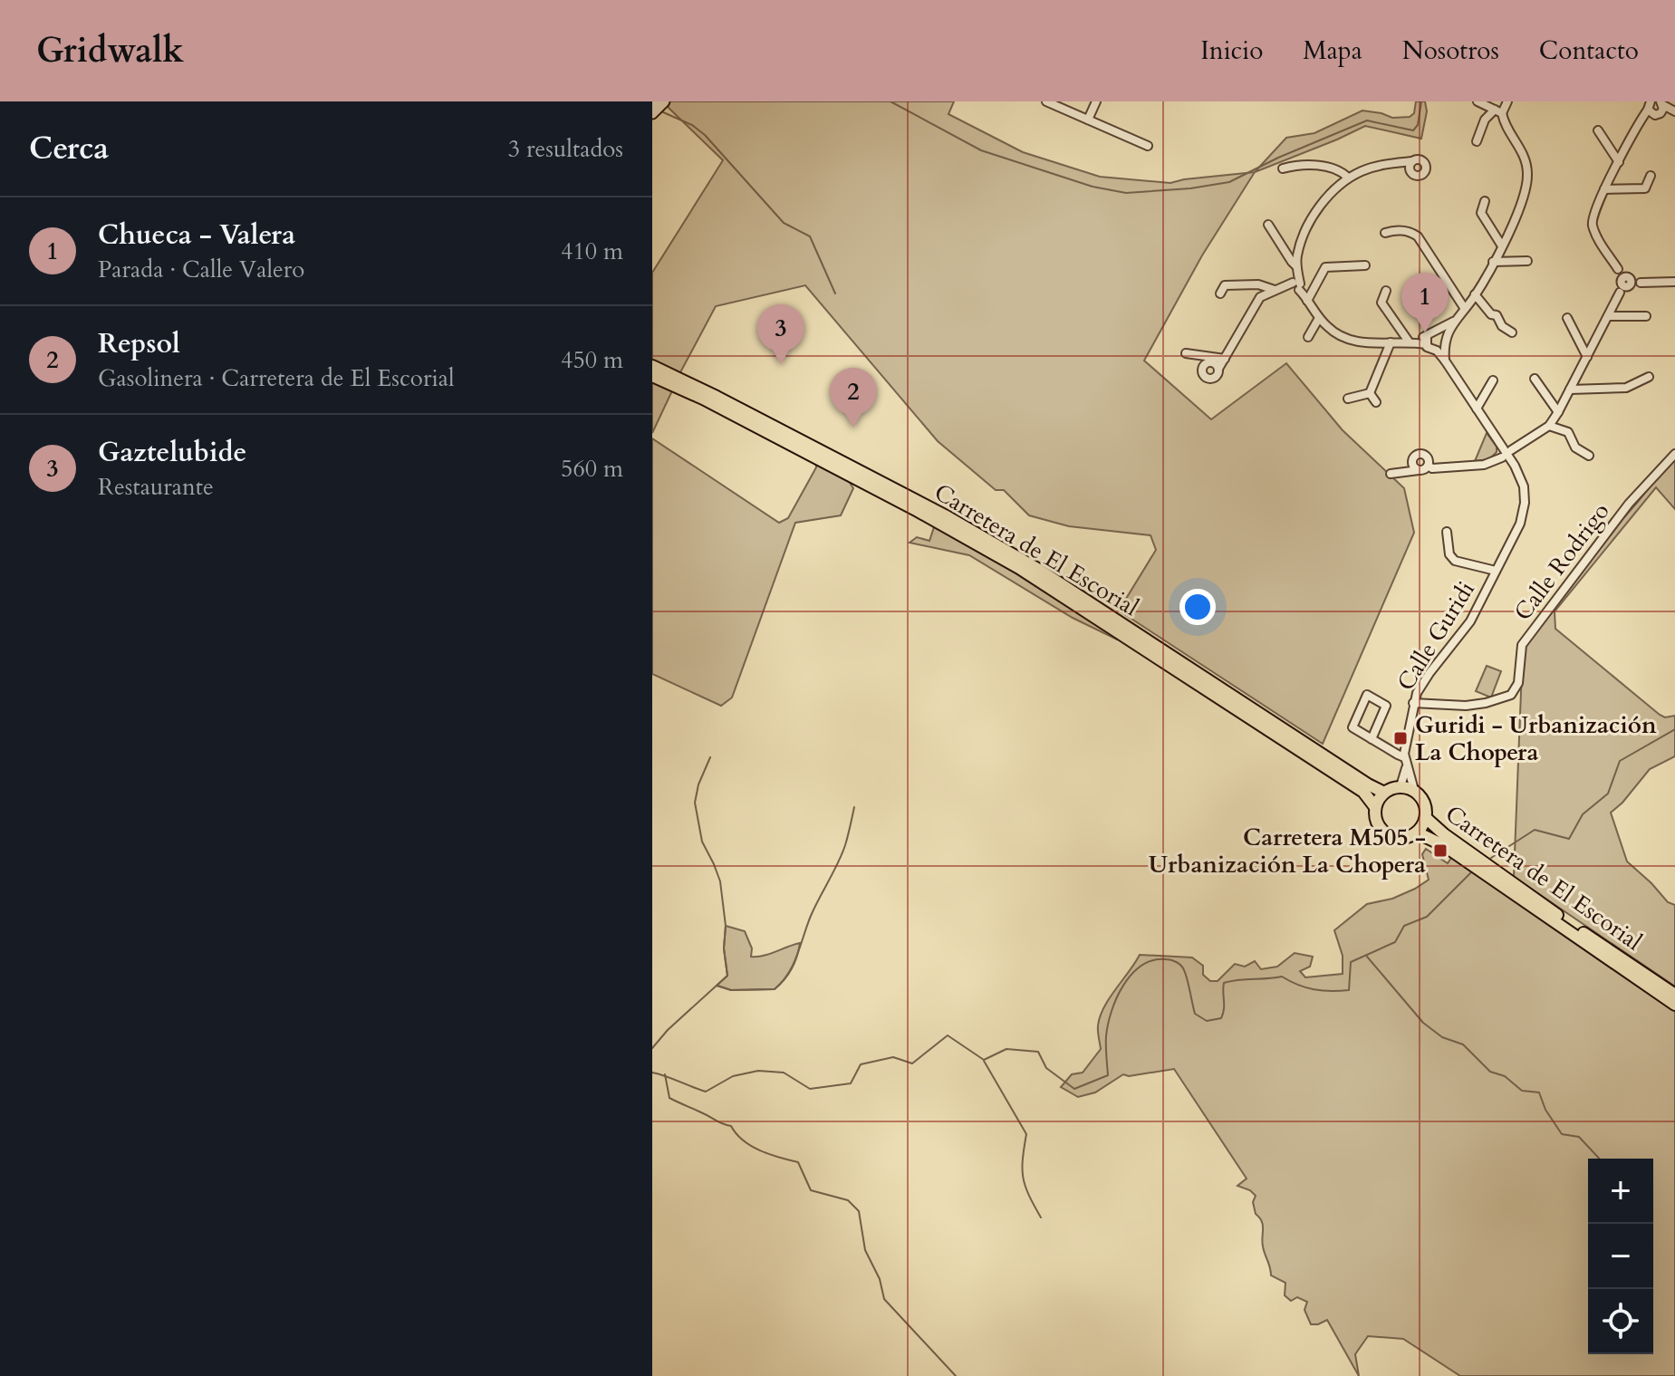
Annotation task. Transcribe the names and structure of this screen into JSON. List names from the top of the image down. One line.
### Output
{"streets":{"highway":["Carretera de El Escorial"],"street":["Calle Rodrigo","Calle Guridi"]},"crossings":[["Carretera de El Escorial","Calle Guridi"],["Calle Rodrigo","Calle Guridi"]],"places":{"transit":["Guridi - Urbanización La Chopera","Carretera M505 - Urbanización La Chopera"]},"page":{"header":"Gridwalk","nav":["Inicio","Mapa","Nosotros","Contacto"],"heading":["Cerca","3 resultados"],"list":[{"mark":"1","name":"Chueca - Valera","note":"Parada · Calle Valero","value":"410 m"},{"mark":"2","name":"Repsol","note":"Gasolinera · Carretera de El Escorial","value":"450 m"},{"mark":"3","name":"Gaztelubide","note":"Restaurante","value":"560 m"}],"pins":["1","3","2"],"map_buttons":["+","−"]}}
